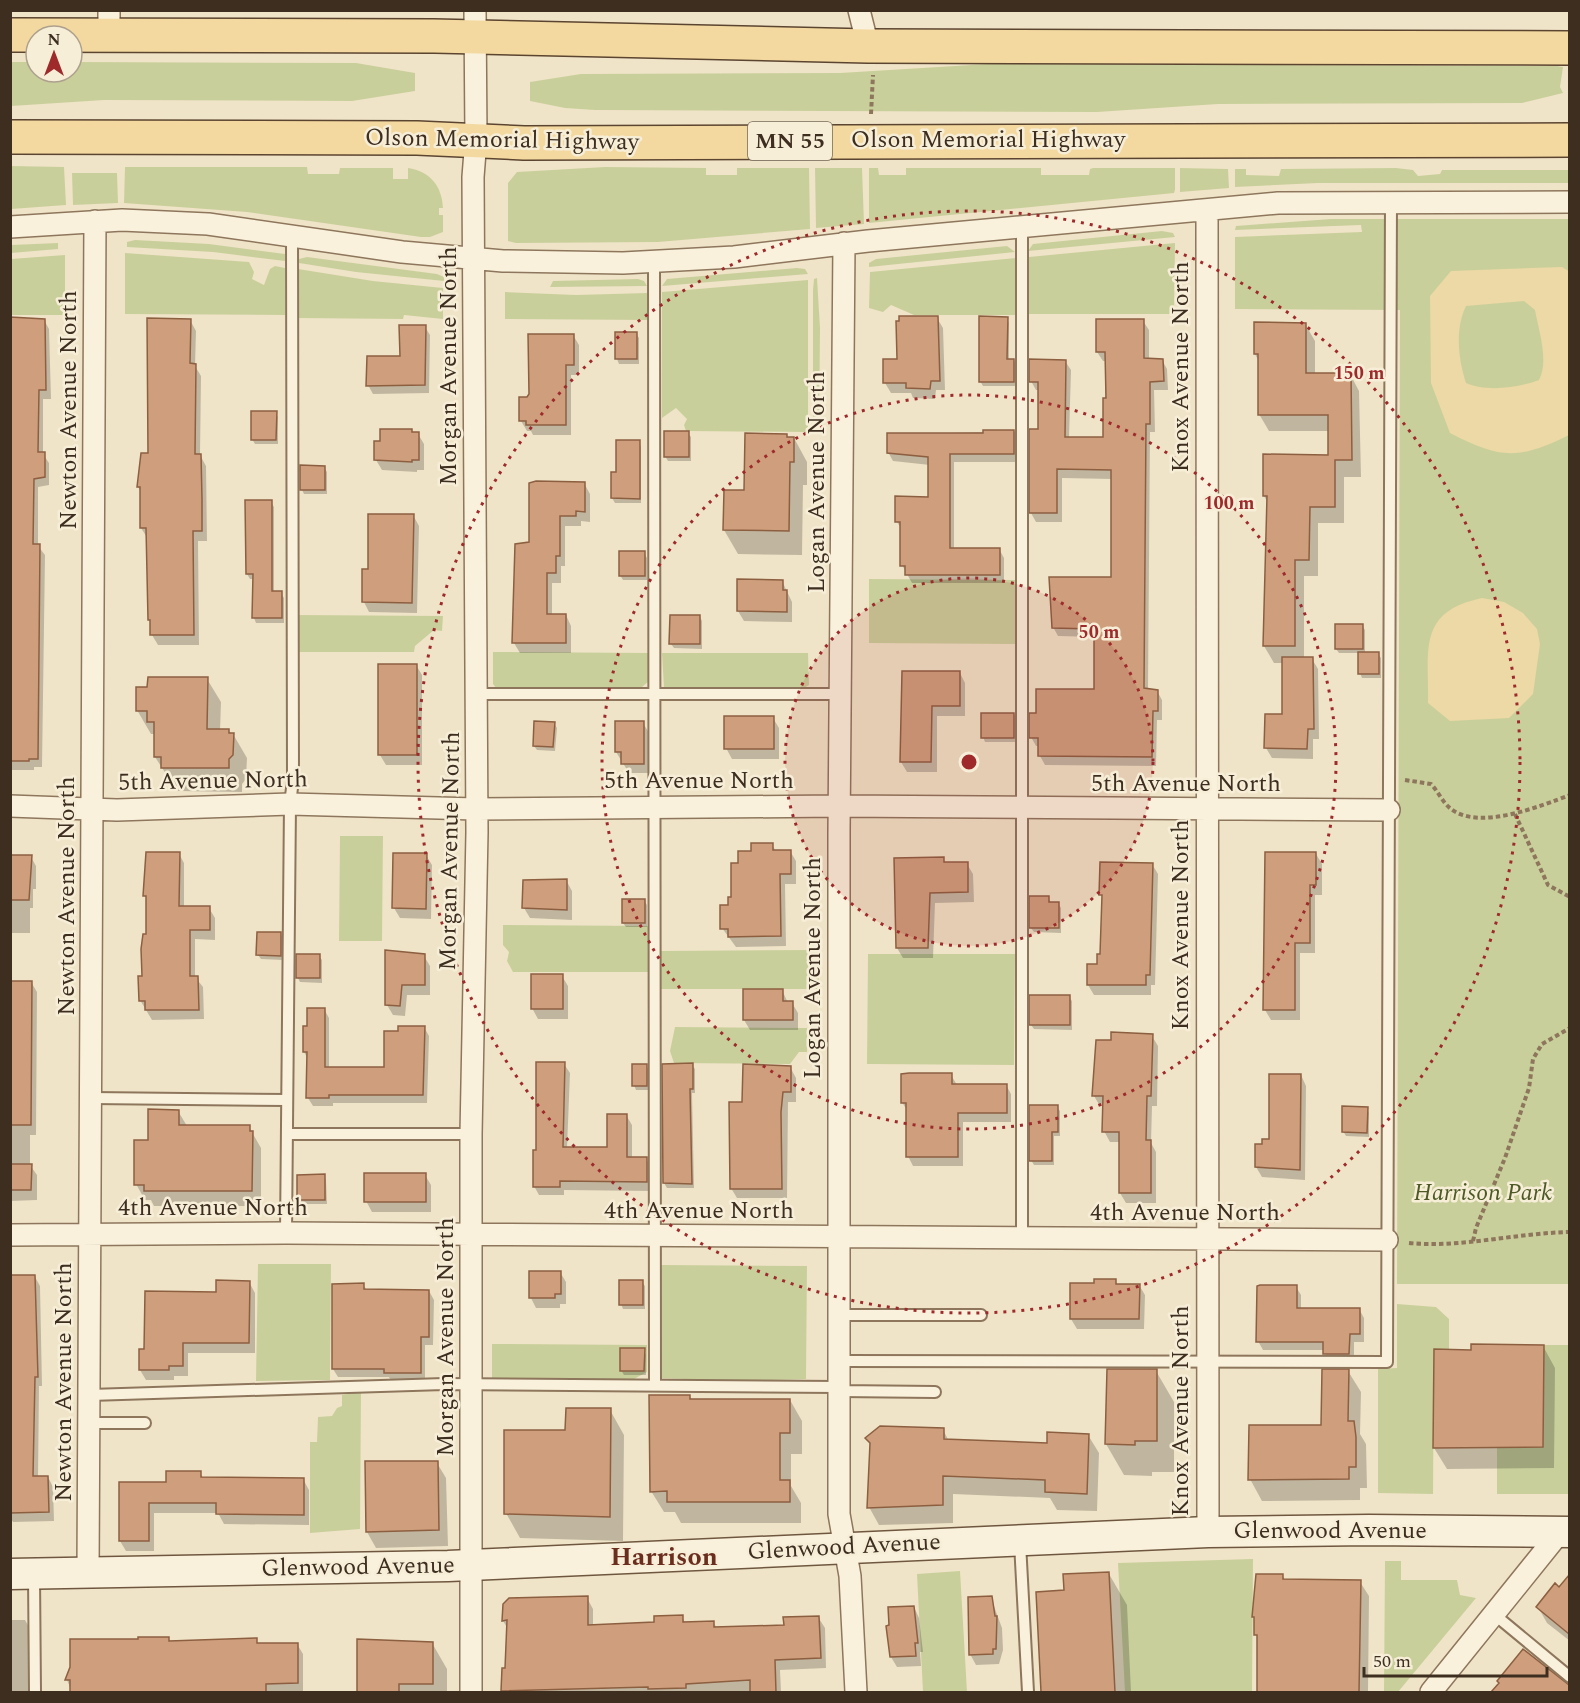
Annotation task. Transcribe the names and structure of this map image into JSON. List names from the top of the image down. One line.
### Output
{"streets":{"main road":["Olson Memorial Highway","MN 55"],"street":["Morgan Avenue North","Knox Avenue North","Newton Avenue North","Logan Avenue North","5th Avenue North","4th Avenue North","Glenwood Avenue"]},"crossings":[["Olson Memorial Highway","Morgan Avenue North"],["Morgan Avenue North","5th Avenue North"],["Morgan Avenue North","4th Avenue North"],["Morgan Avenue North","Glenwood Avenue"],["Knox Avenue North","5th Avenue North"],["Knox Avenue North","4th Avenue North"],["Knox Avenue North","Glenwood Avenue"],["Newton Avenue North","5th Avenue North"],["Newton Avenue North","4th Avenue North"],["Newton Avenue North","Glenwood Avenue"],["Logan Avenue North","5th Avenue North"],["Logan Avenue North","4th Avenue North"],["Logan Avenue North","Glenwood Avenue"]],"districts":["Harrison"],"parks":["Harrison Park"],"scale_bar":"50 m","north":"top","rings":["150 m","100 m","50 m"]}
